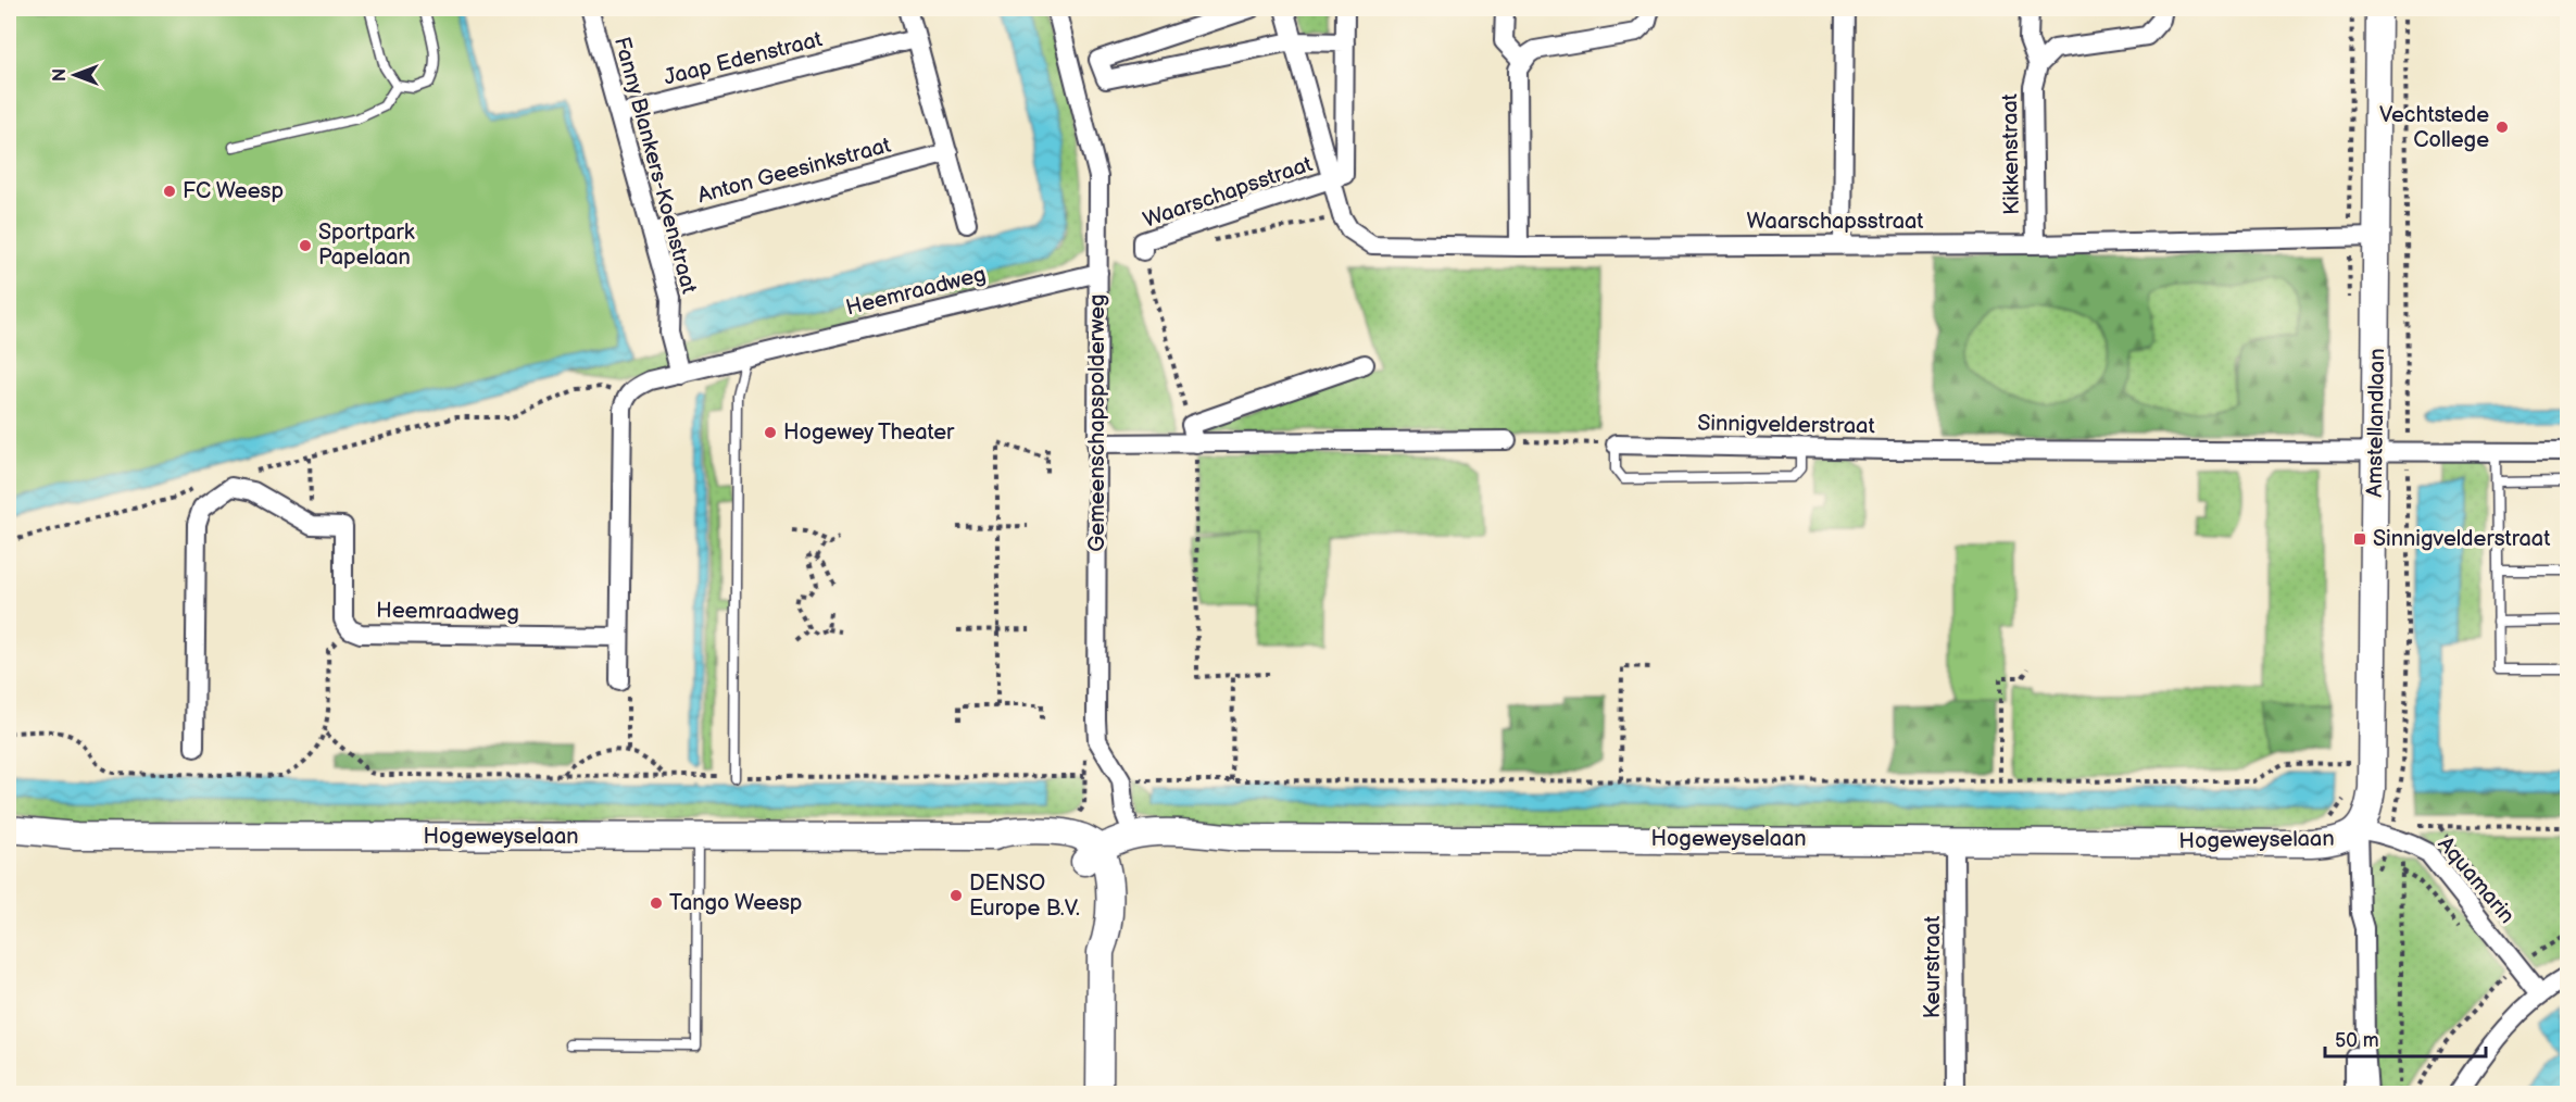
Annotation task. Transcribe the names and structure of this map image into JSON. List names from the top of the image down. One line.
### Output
{"streets":{"main road":["Amstellandlaan","Hogeweyselaan"],"street":["Jaap Edenstraat","Kikkenstraat","Fanny Blankers-Koenstraat","Anton Geesinkstraat","Waarschapsstraat","Heemraadweg","Gemeenschapspolderweg","Sinnigvelderstraat","Aquamarin","Keurstraat"]},"crossings":[["Jaap Edenstraat","Fanny Blankers-Koenstraat"],["Kikkenstraat","Waarschapsstraat"],["Fanny Blankers-Koenstraat","Anton Geesinkstraat"],["Fanny Blankers-Koenstraat","Heemraadweg"],["Waarschapsstraat","Amstellandlaan"],["Heemraadweg","Gemeenschapspolderweg"],["Gemeenschapspolderweg","Hogeweyselaan"],["Amstellandlaan","Sinnigvelderstraat"],["Amstellandlaan","Hogeweyselaan"],["Amstellandlaan","Aquamarin"],["Hogeweyselaan","Aquamarin"],["Hogeweyselaan","Keurstraat"]],"places":{"other":["Vechtstede College","FC Weesp","Sportpark Papelaan","Hogewey Theater","DENSO Europe B.V.","Tango Weesp"],"transit":["Sinnigvelderstraat"]},"scale_bar":"50 m","north":"left"}
